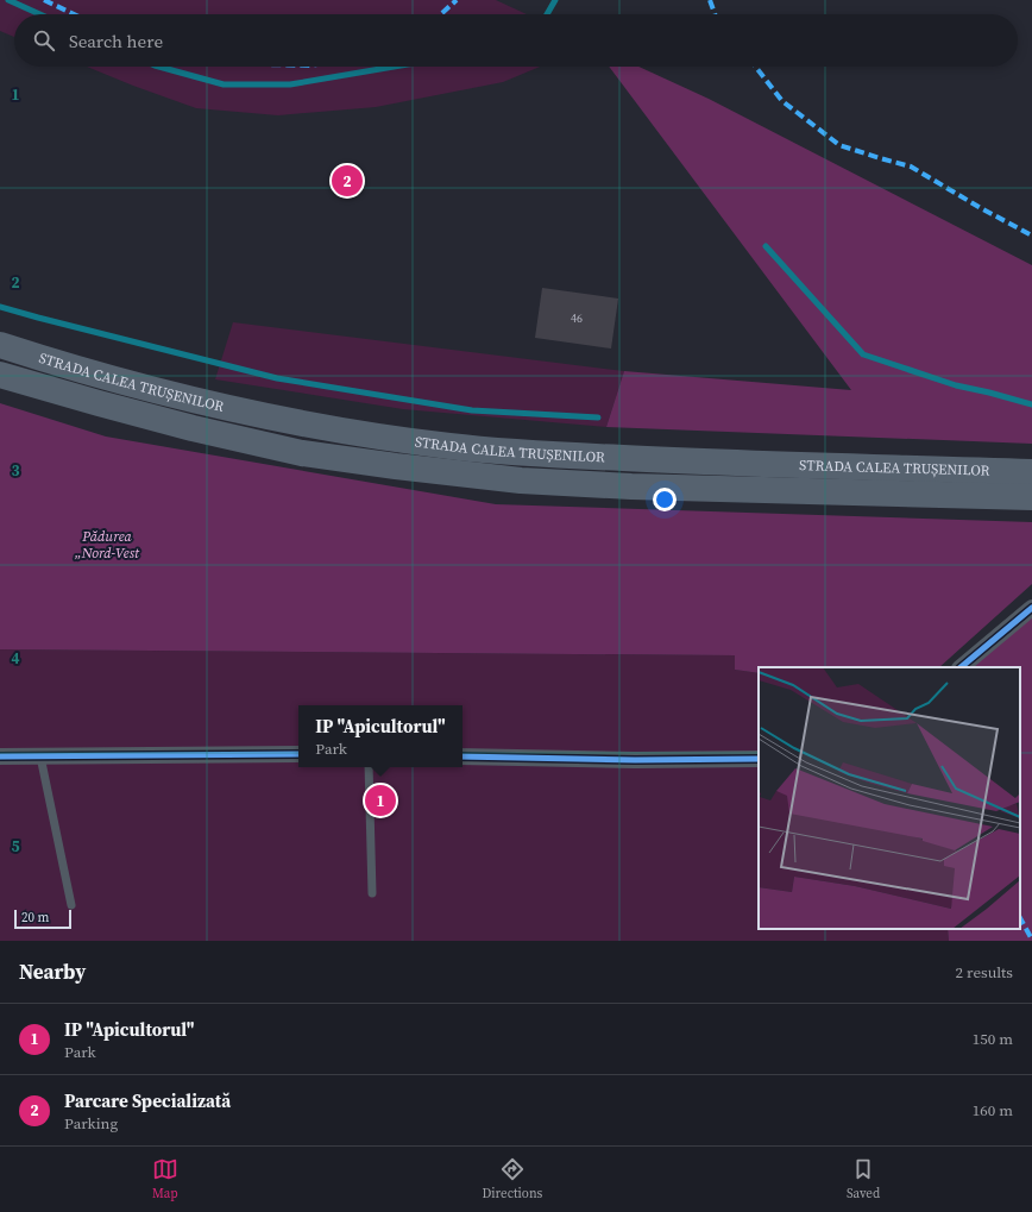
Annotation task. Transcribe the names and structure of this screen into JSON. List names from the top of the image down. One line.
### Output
{"streets":{"highway":["STRADA CALEA TRUȘENILOR"]},"parks":["Pădurea „Nord-Vest"],"house_numbers":["46"],"scale_bar":"20 m","page":{"search":"Search here","pins":["2","1"],"popup":["IP \"Apicultorul\"","Park"],"scale":"20 m","heading":["Nearby","2 results"],"list":[{"mark":"1","name":"IP \"Apicultorul\"","note":"Park","value":"150 m"},{"mark":"2","name":"Parcare Specializată","note":"Parking","value":"160 m"}],"nav":["Map","Directions","Saved"]},"grid":{"rows":["1","2","3","4","5"]}}
